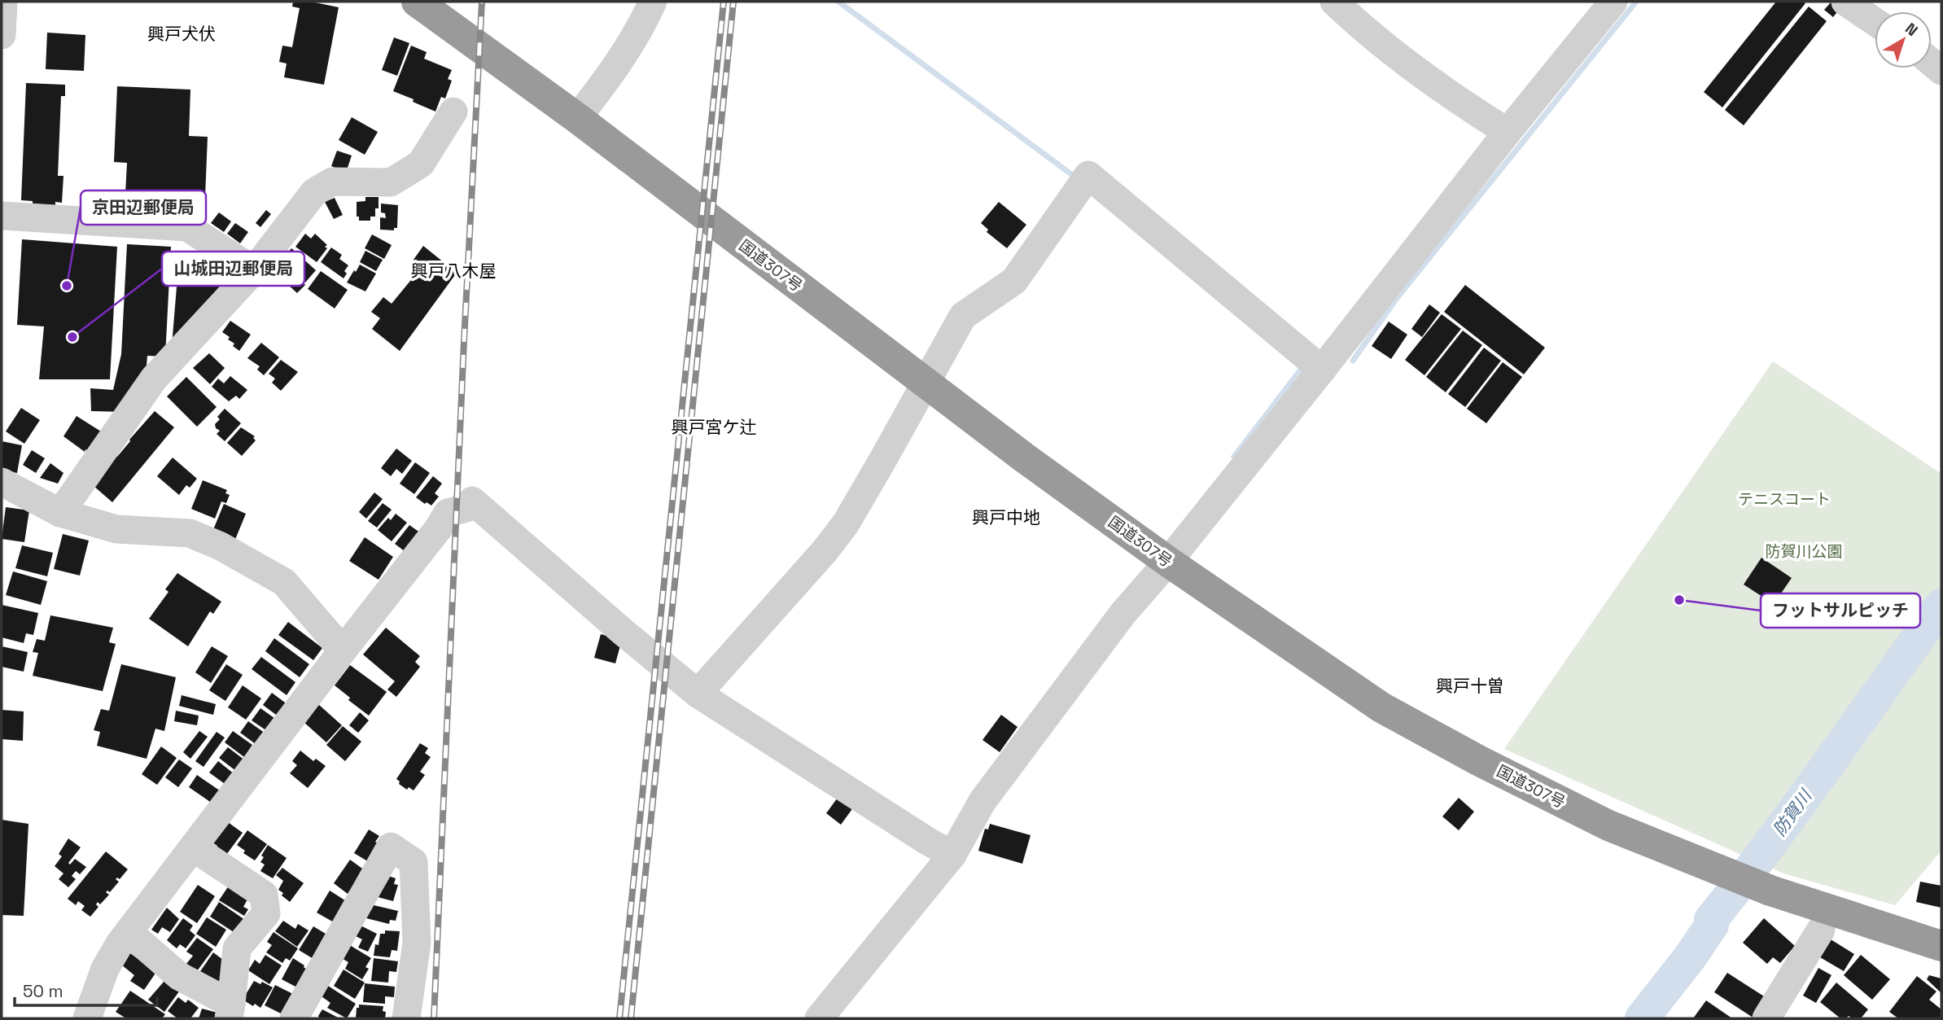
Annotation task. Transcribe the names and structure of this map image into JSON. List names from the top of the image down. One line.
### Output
{"streets":{"highway":["国道307号"]},"districts":["興戸犬伏","興戸八木屋","興戸宮ケ辻","興戸中地","興戸十曽"],"water":["防賀川"],"parks":["テニスコート","防賀川公園"],"places":["京田辺郵便局","山城田辺郵便局","フットサルピッチ"],"scale_bar":"50 m","north":"top right"}
